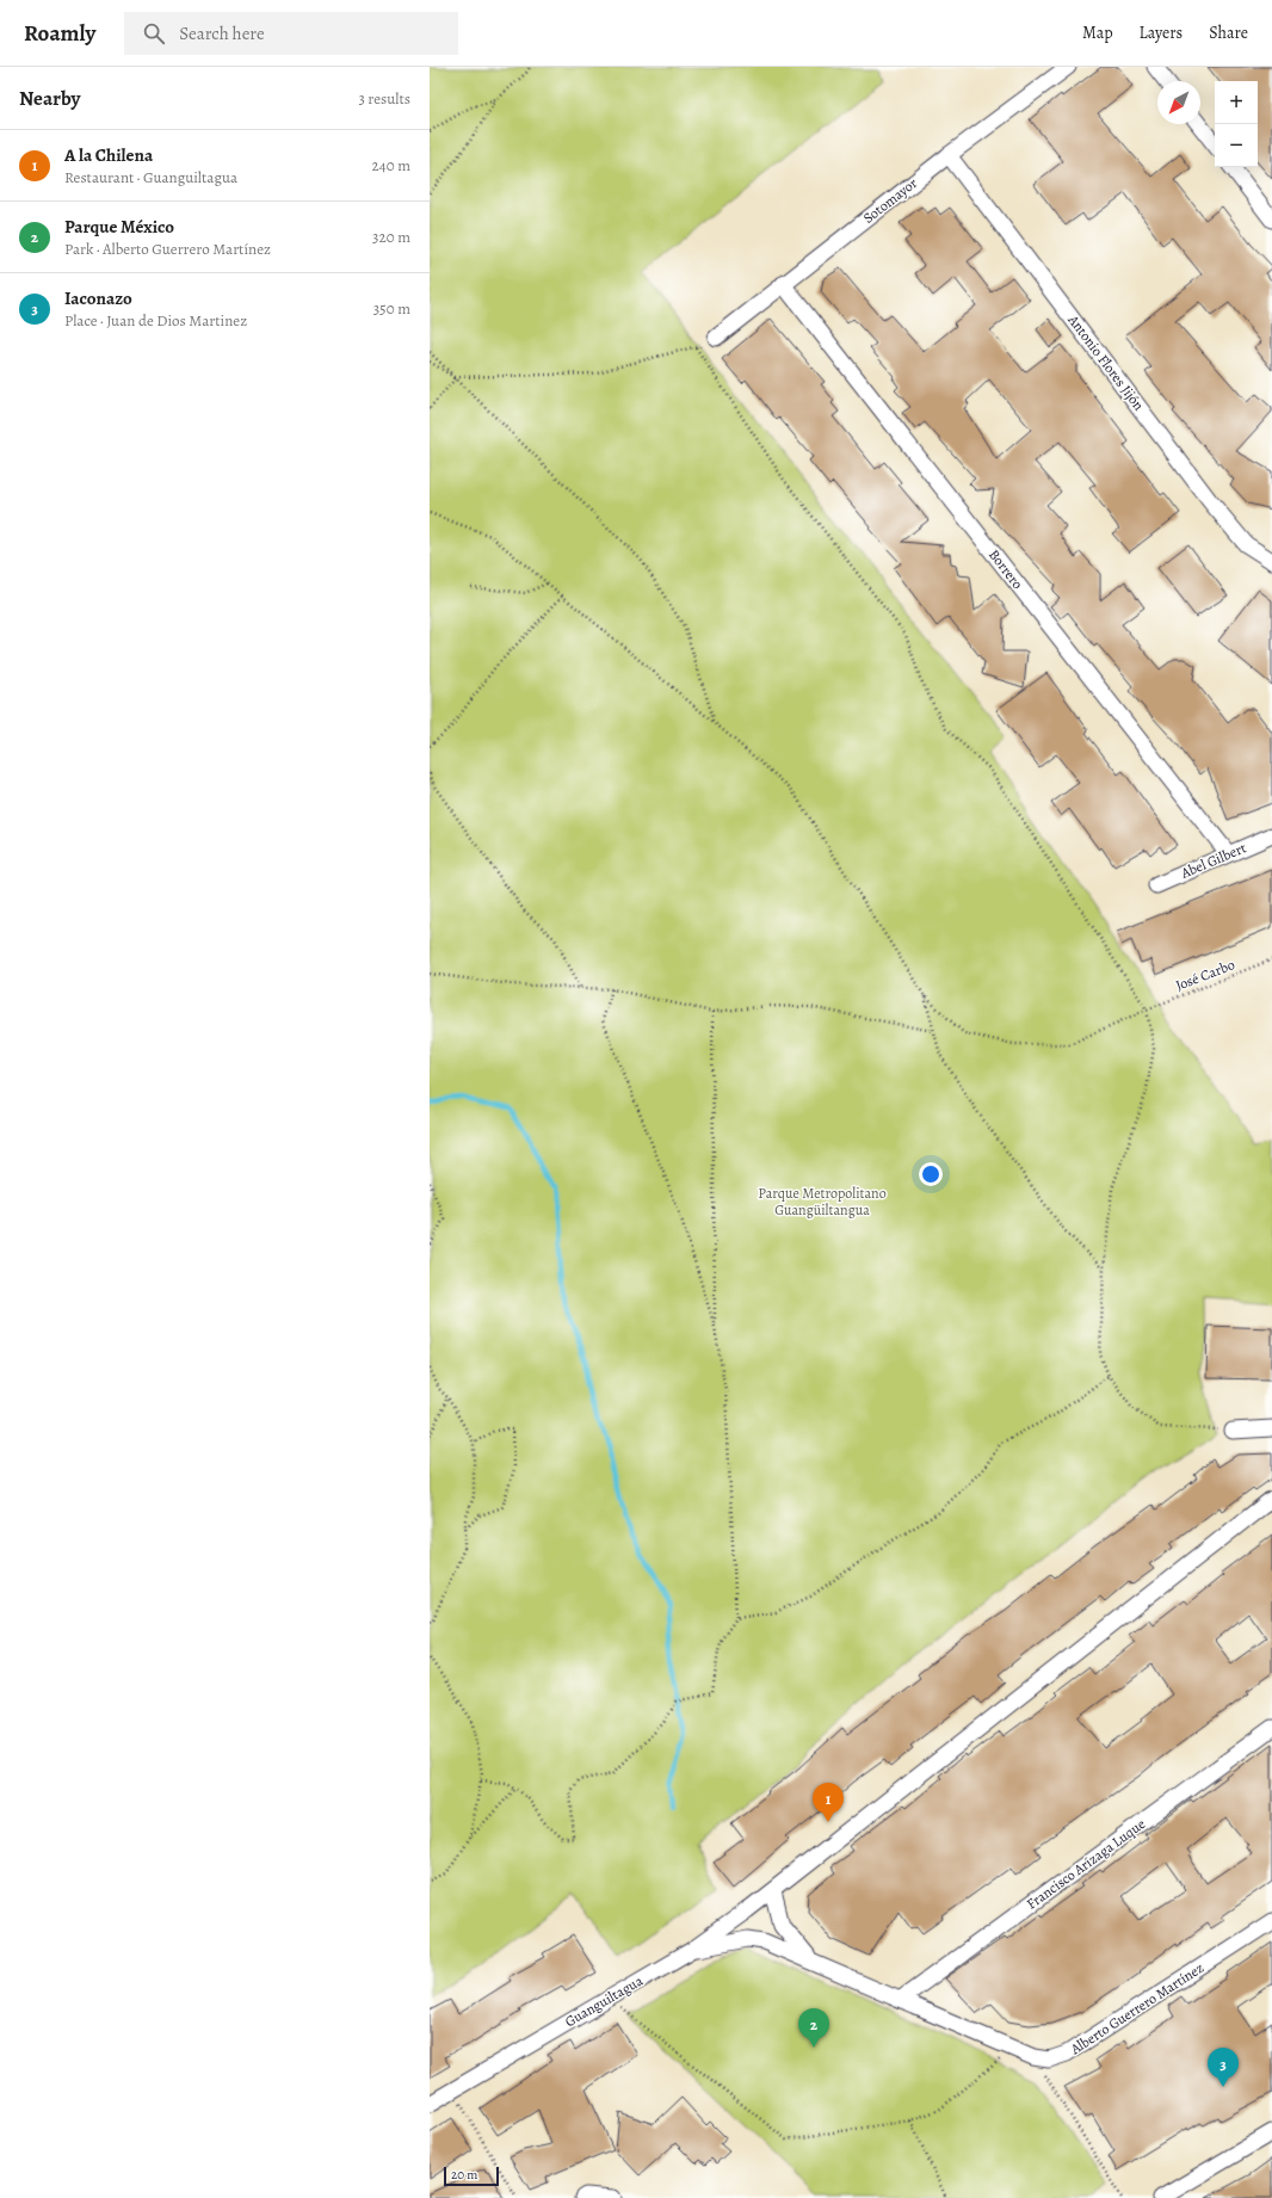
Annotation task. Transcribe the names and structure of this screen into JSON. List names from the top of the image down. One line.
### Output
{"streets":{"street":["Sotomayor","Antonio Flores Jijón","Borrero","Abel Gilbert","Francisco Arízaga Luque","Guanguiltagua","Alberto Guerrero Martínez"],"path":["José Carbo"]},"crossings":[["Sotomayor","Antonio Flores Jijón"],["Sotomayor","Borrero"],["Borrero","Abel Gilbert"],["Francisco Arízaga Luque","Alberto Guerrero Martínez"],["Guanguiltagua","Alberto Guerrero Martínez"]],"parks":["Parque Metropolitano Guangüiltangua"],"scale_bar":"20 m","north":"bottom left","page":{"header":"Roamly","search":"Search here","nav":["Map","Layers","Share"],"heading":["Nearby","3 results"],"map_buttons":["+","−"],"list":[{"mark":"1","name":"A la Chilena","note":"Restaurant · Guanguiltagua","value":"240 m"},{"mark":"2","name":"Parque México","note":"Park · Alberto Guerrero Martínez","value":"320 m"},{"mark":"3","name":"Iaconazo","note":"Place · Juan de Dios Martinez","value":"350 m"}],"pins":["1","2","3"],"scale":"20 m"}}
